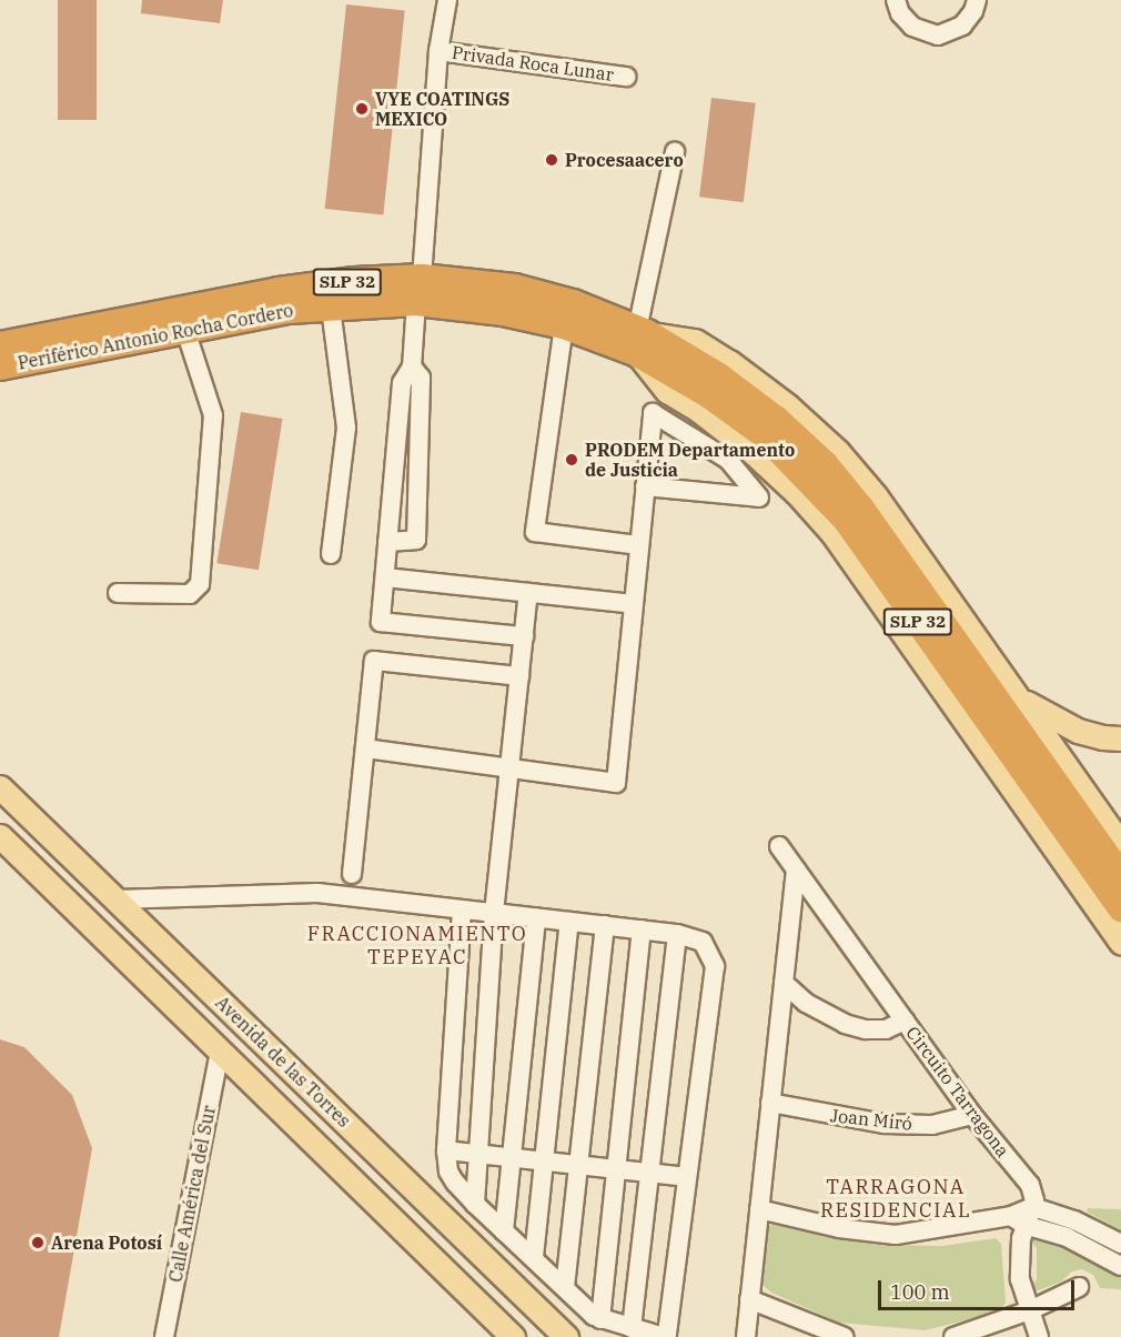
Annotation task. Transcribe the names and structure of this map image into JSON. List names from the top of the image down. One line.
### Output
{"streets":{"highway":["SLP 32","Periférico Antonio Rocha Cordero"],"main road":["Avenida de las Torres"],"street":["Privada Roca Lunar","Circuito Tarragona","Joan Miró","Calle América del Sur"]},"crossings":[["Avenida de las Torres","Calle América del Sur"],["Circuito Tarragona","Joan Miró"]],"districts":["FRACCIONAMIENTO TEPEYAC","TARRAGONA RESIDENCIAL"],"places":["VYE COATINGS MEXICO","Procesaacero","PRODEM Departamento de Justicia","Arena Potosí"],"scale_bar":"100 m"}
